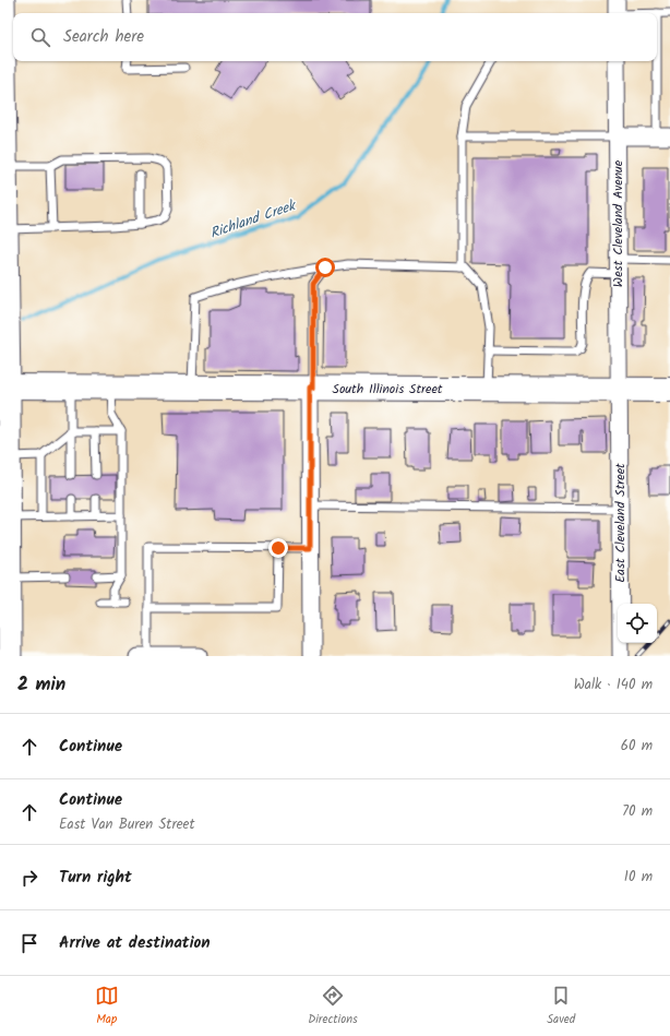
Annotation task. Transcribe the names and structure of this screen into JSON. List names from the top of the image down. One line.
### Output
{"streets":{"main road":["South Illinois Street"],"street":["West Cleveland Avenue","East Cleveland Street"]},"crossings":[["West Cleveland Avenue","South Illinois Street"],["West Cleveland Avenue","East Cleveland Street"],["South Illinois Street","East Cleveland Street"]],"water":["Richland Creek"],"page":{"search":"Search here","heading":["2 min","Walk · 140 m"],"list":[["Continue","60 m"],["Continue","East Van Buren Street","70 m"],["Turn right","10 m"],"Arrive at destination"],"nav":["Map","Directions","Saved"]}}
